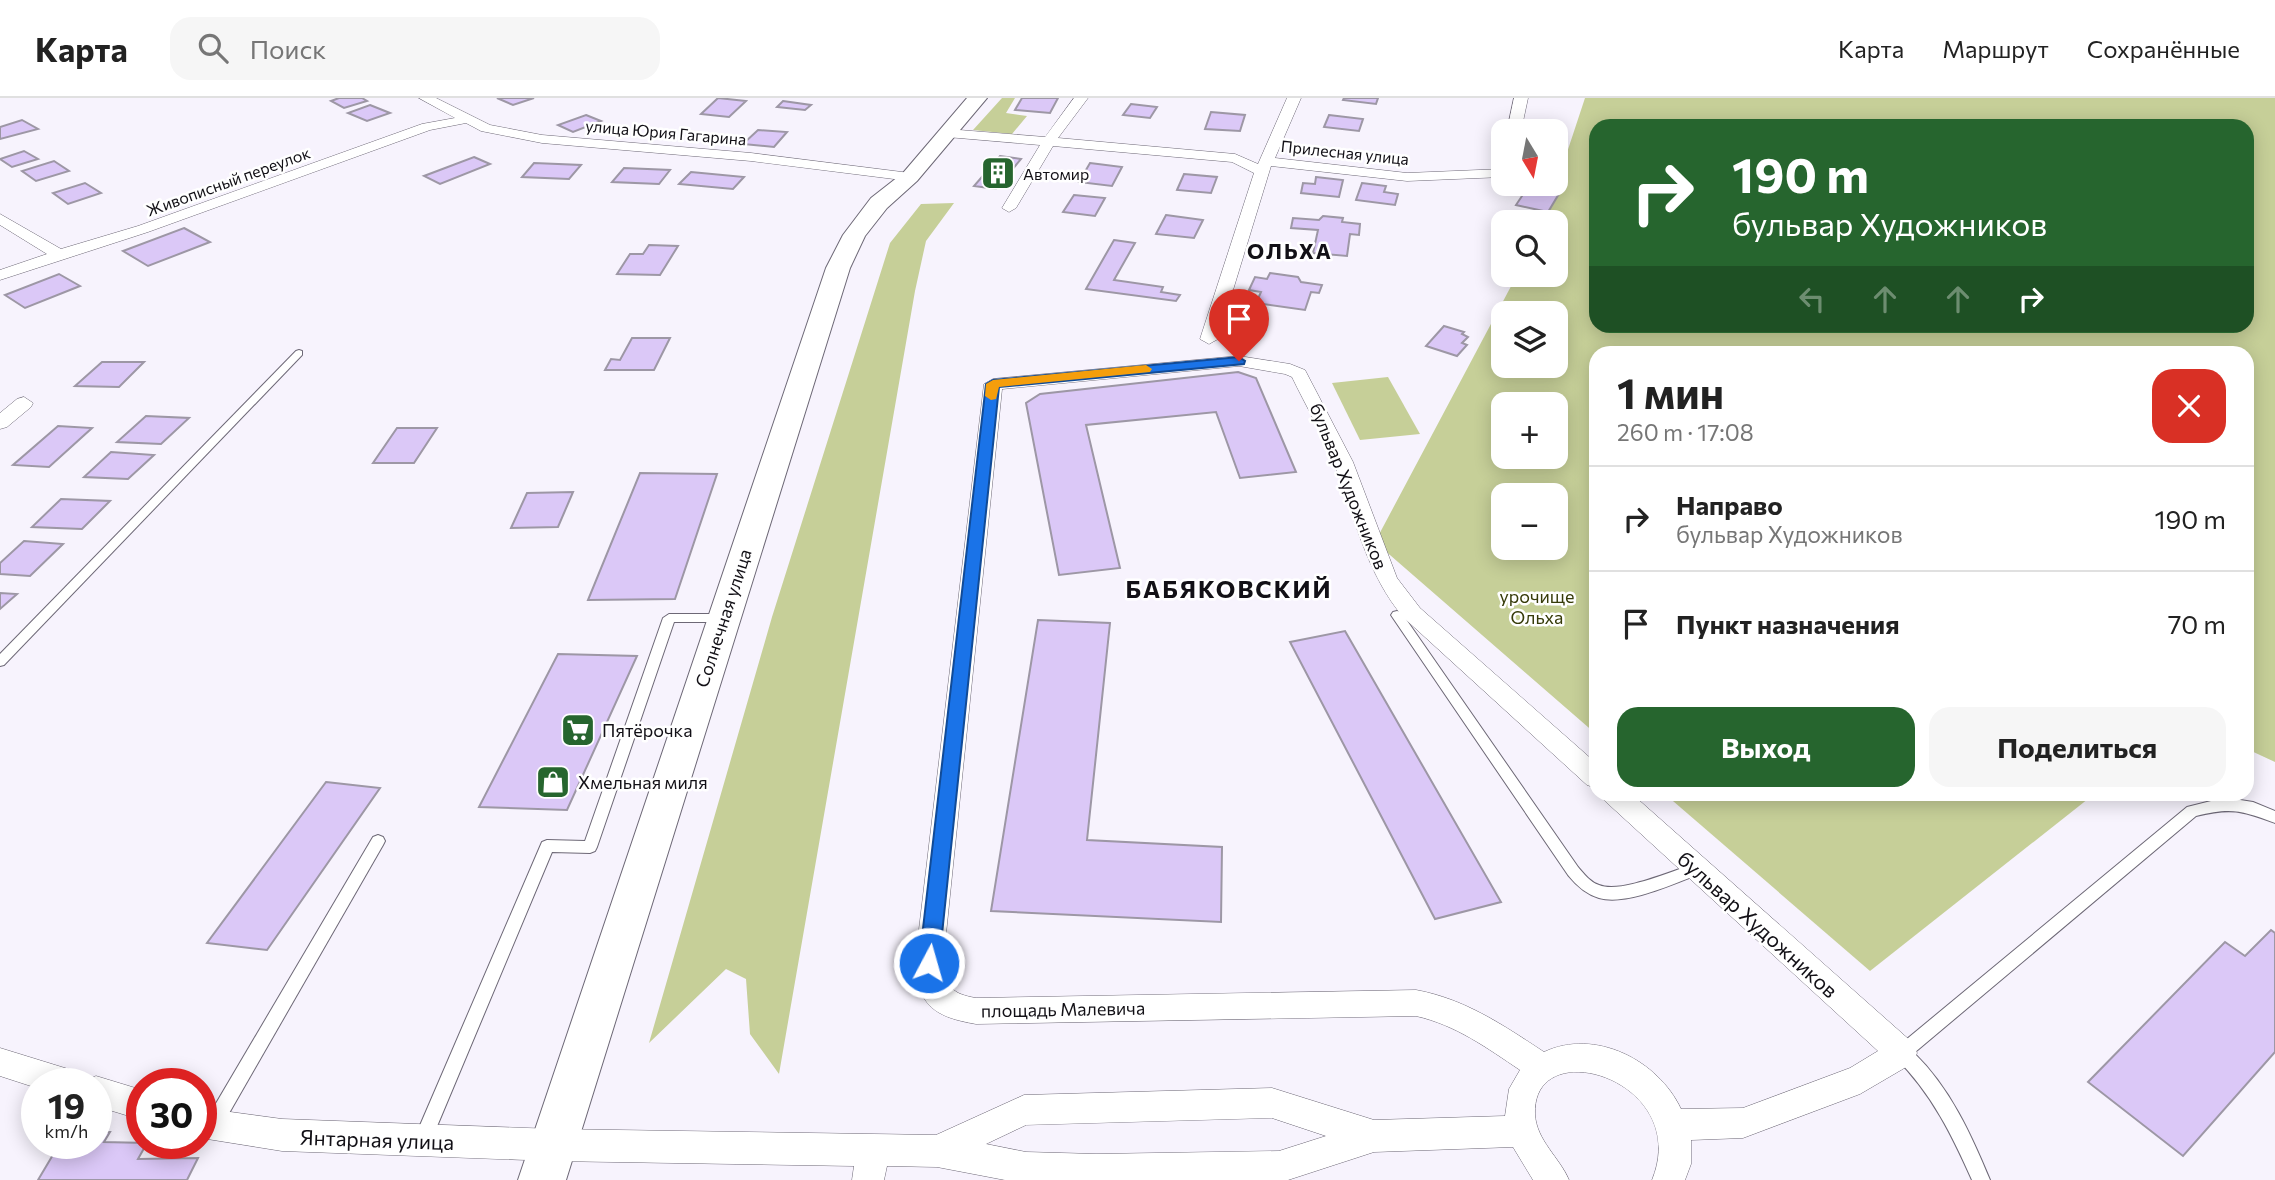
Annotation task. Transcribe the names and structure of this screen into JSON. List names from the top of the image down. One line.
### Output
{"streets":{"street":["улица Юрия Гагарина","Прилесная улица","Живописный переулок","бульвар Художников","Солнечная улица","площадь Малевича","Янтарная улица"]},"crossings":[["улица Юрия Гагарина","Живописный переулок"],["улица Юрия Гагарина","Солнечная улица"],["бульвар Художников","площадь Малевича"],["Солнечная улица","Янтарная улица"]],"districts":["ОЛЬХА","БАБЯКОВСКИЙ"],"parks":["урочище Ольха"],"places":{"building":["Автомир"],"supermarket":["Пятёрочка"],"shop":["Хмельная миля"]},"north":"bottom","page":{"header":"Карта","search":"Поиск","nav":["Карта","Маршрут","Сохранённые"],"map_buttons":["+","−"],"turn":["190 m","бульвар Художников"],"heading":["1 мин","260 m · 17:08"],"list":[{"name":"Направо","note":"бульвар Художников","value":"190 m"},{"name":"Пункт назначения","value":"70 m"}],"buttons":["Выход","Поделиться"],"speed":"19 km/h","limit":"30"}}
